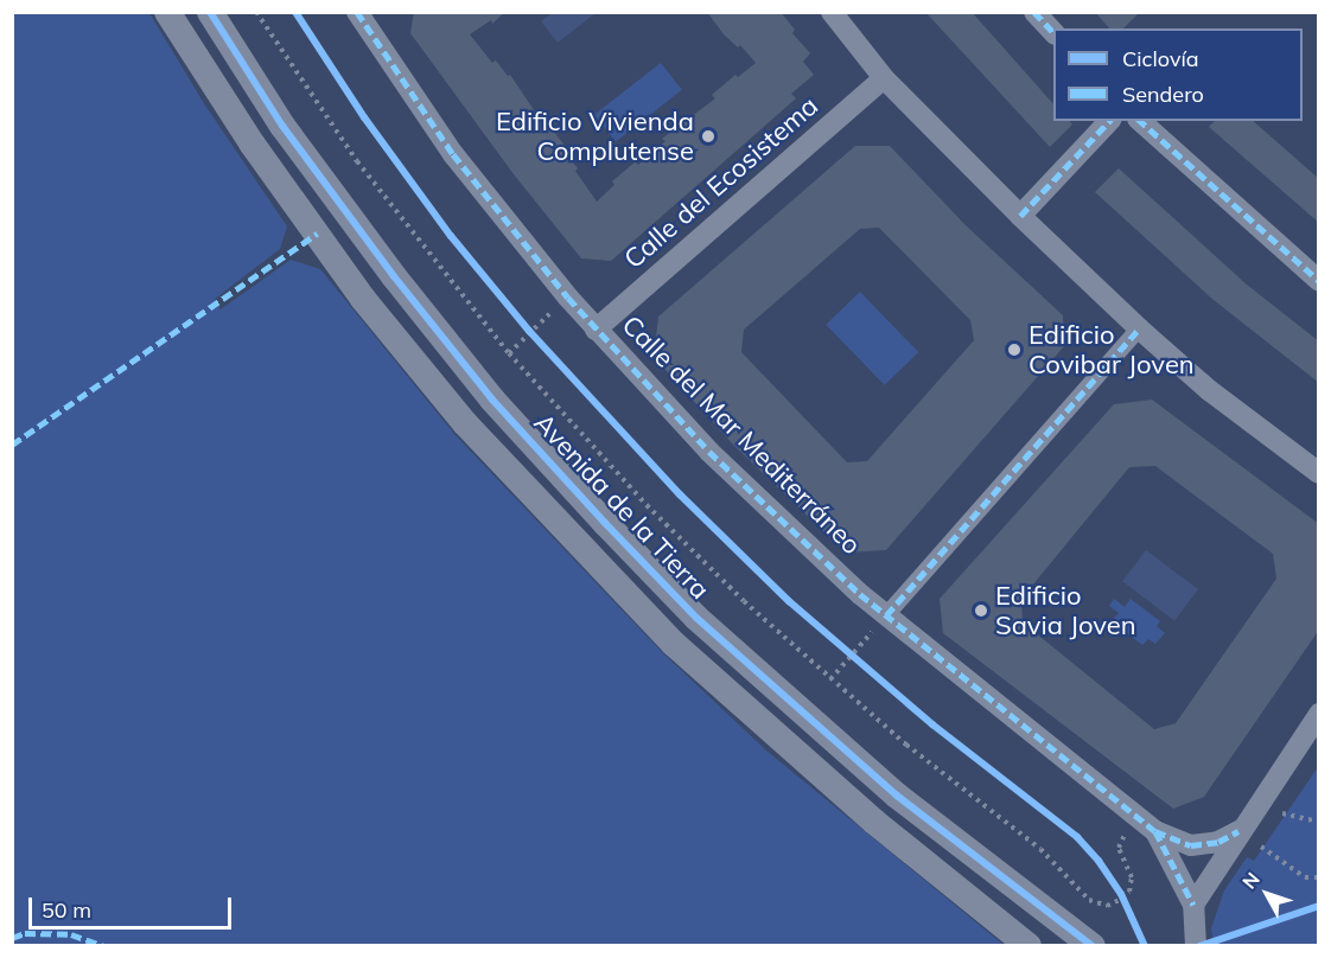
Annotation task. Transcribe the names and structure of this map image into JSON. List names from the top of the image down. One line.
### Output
{"streets":{"street":["Calle del Ecosistema","Calle del Mar Mediterráneo","Avenida de la Tierra"]},"crossings":[["Calle del Ecosistema","Calle del Mar Mediterráneo"]],"places":["Edificio Vivienda Complutense","Edificio Covibar Joven","Edificio Savia Joven"],"legend":["Ciclovía","Sendero"],"scale_bar":"50 m","north":"top left"}
